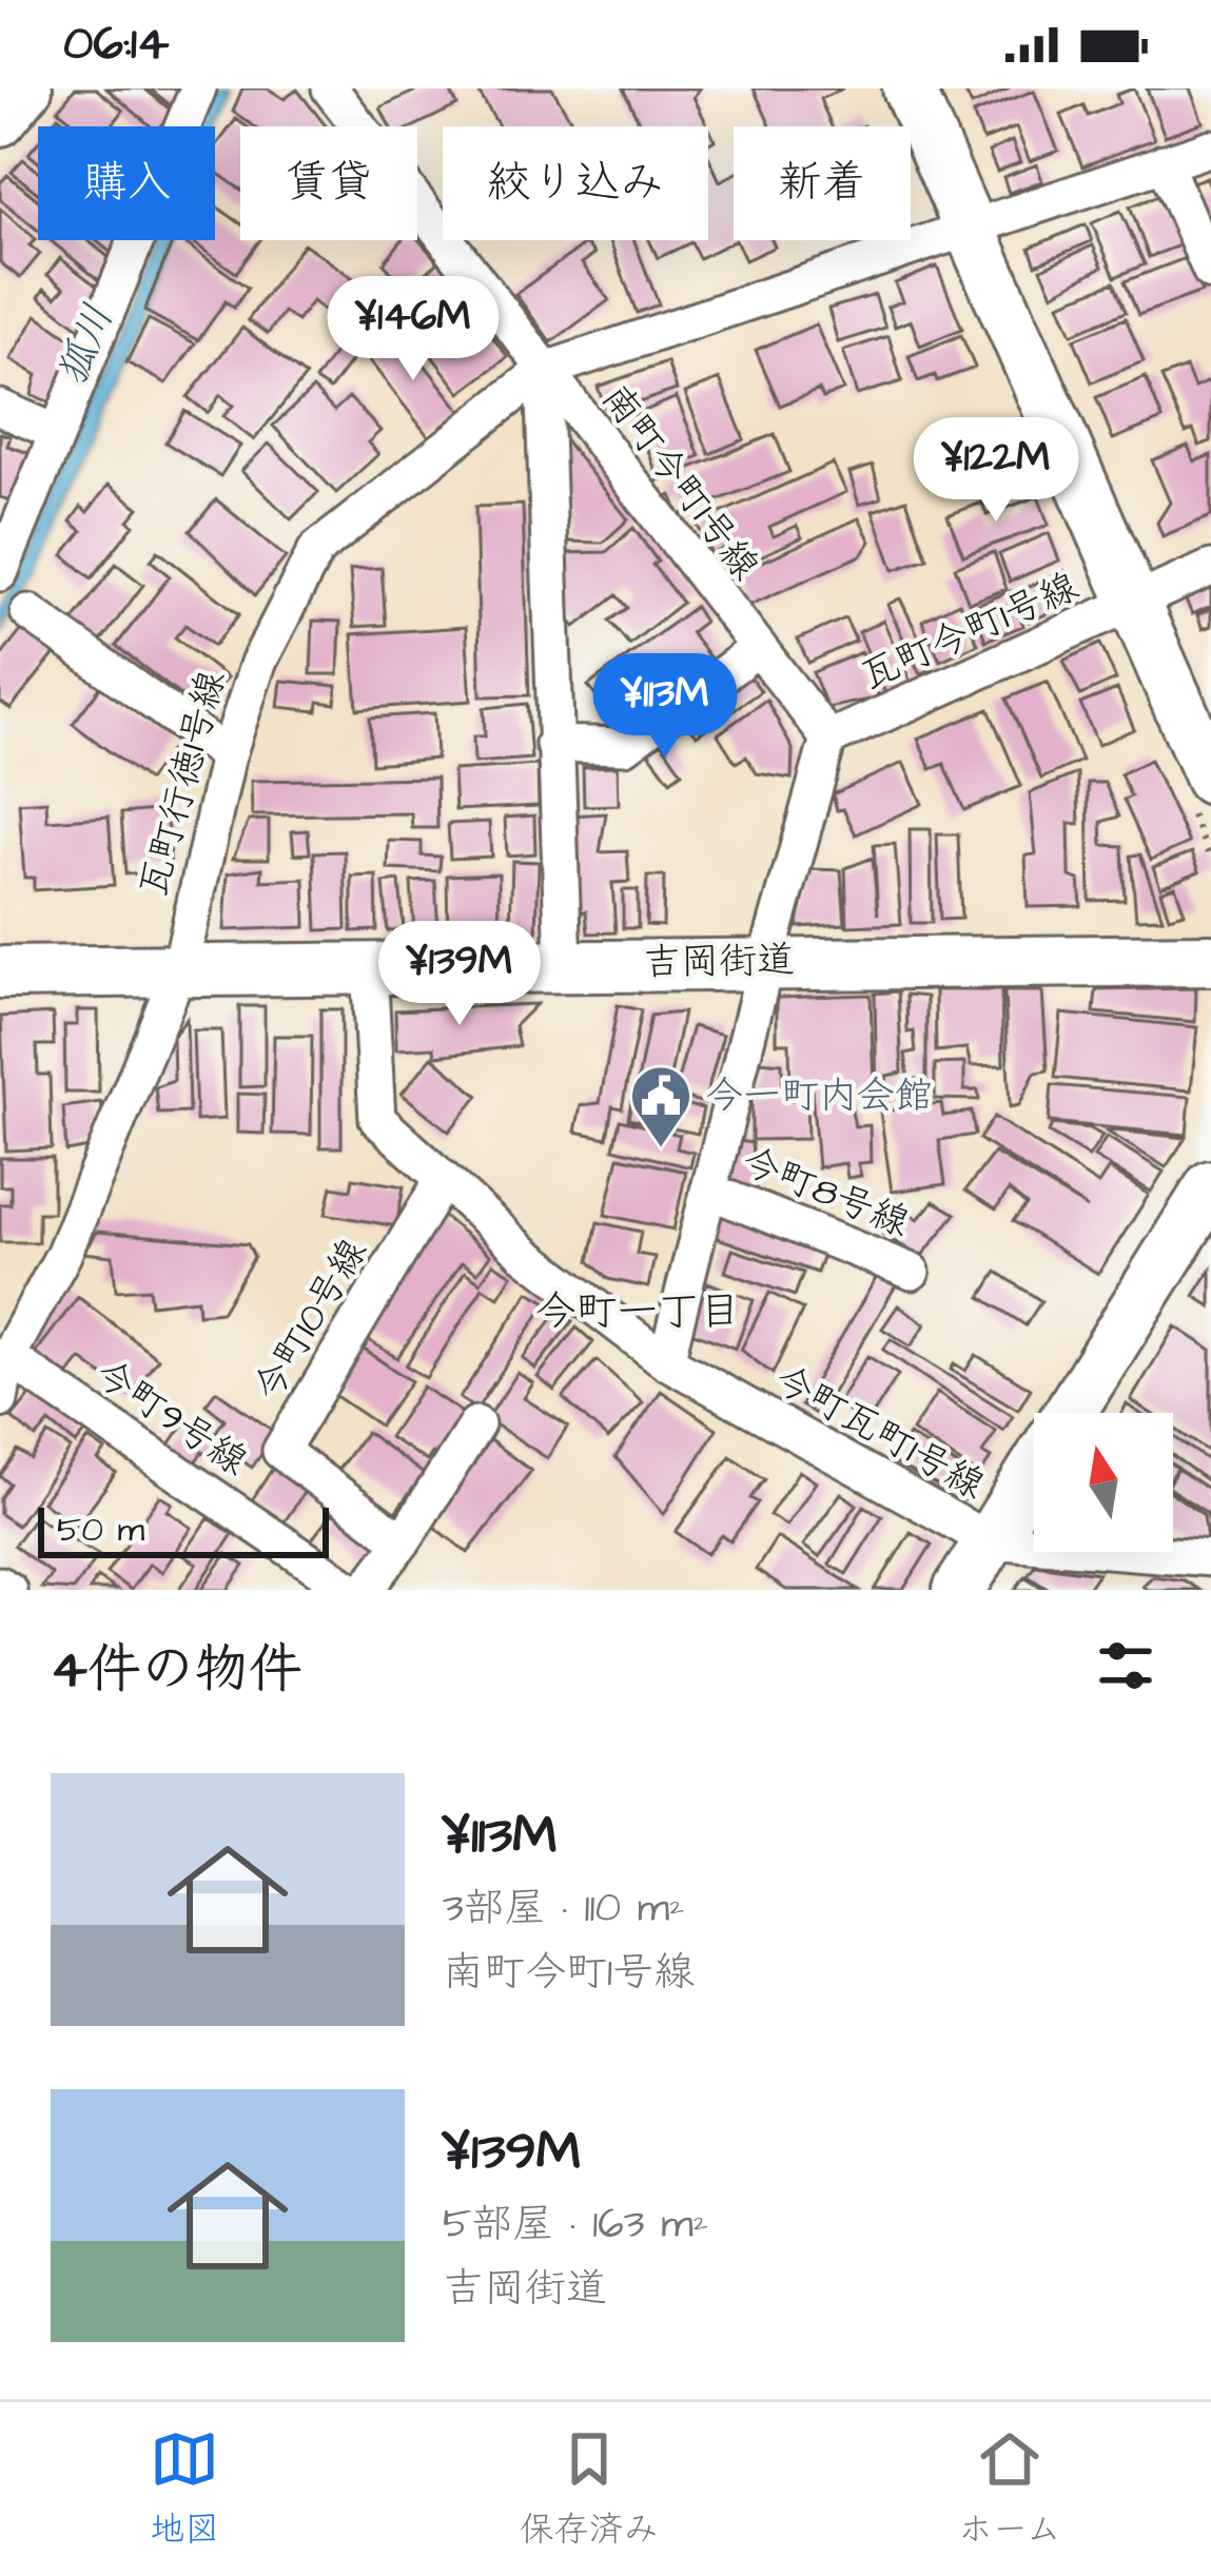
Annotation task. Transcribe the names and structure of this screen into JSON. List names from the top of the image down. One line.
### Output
{"streets":{"street":["南町今町1号線","瓦町今町1号線","瓦町行徳1号線","吉岡街道","今町8号線","今町10号線","今町9号線","今町瓦町1号線"]},"crossings":[["南町今町1号線","瓦町今町1号線"],["南町今町1号線","瓦町行徳1号線"],["瓦町行徳1号線","吉岡街道"],["瓦町行徳1号線","今町9号線"],["吉岡街道","今町瓦町1号線"],["今町10号線","今町瓦町1号線"]],"districts":["今町一丁目"],"water":["狐川"],"places":{"public building":["今一町内会館"]},"scale_bar":"50 m","north":"top","page":{"status":"06:14","chip":["購入","賃貸","絞り込み","新着"],"price":["¥146M","¥122M","¥113M","¥139M"],"scale":"50 m","heading":"4件の物件","list":[{"name":"¥113M","note":"3部屋 · 110 m² · 南町今町1号線"},{"name":"¥139M","note":"5部屋 · 163 m² · 吉岡街道"}],"tabs":["地図","保存済み","ホーム"]}}
